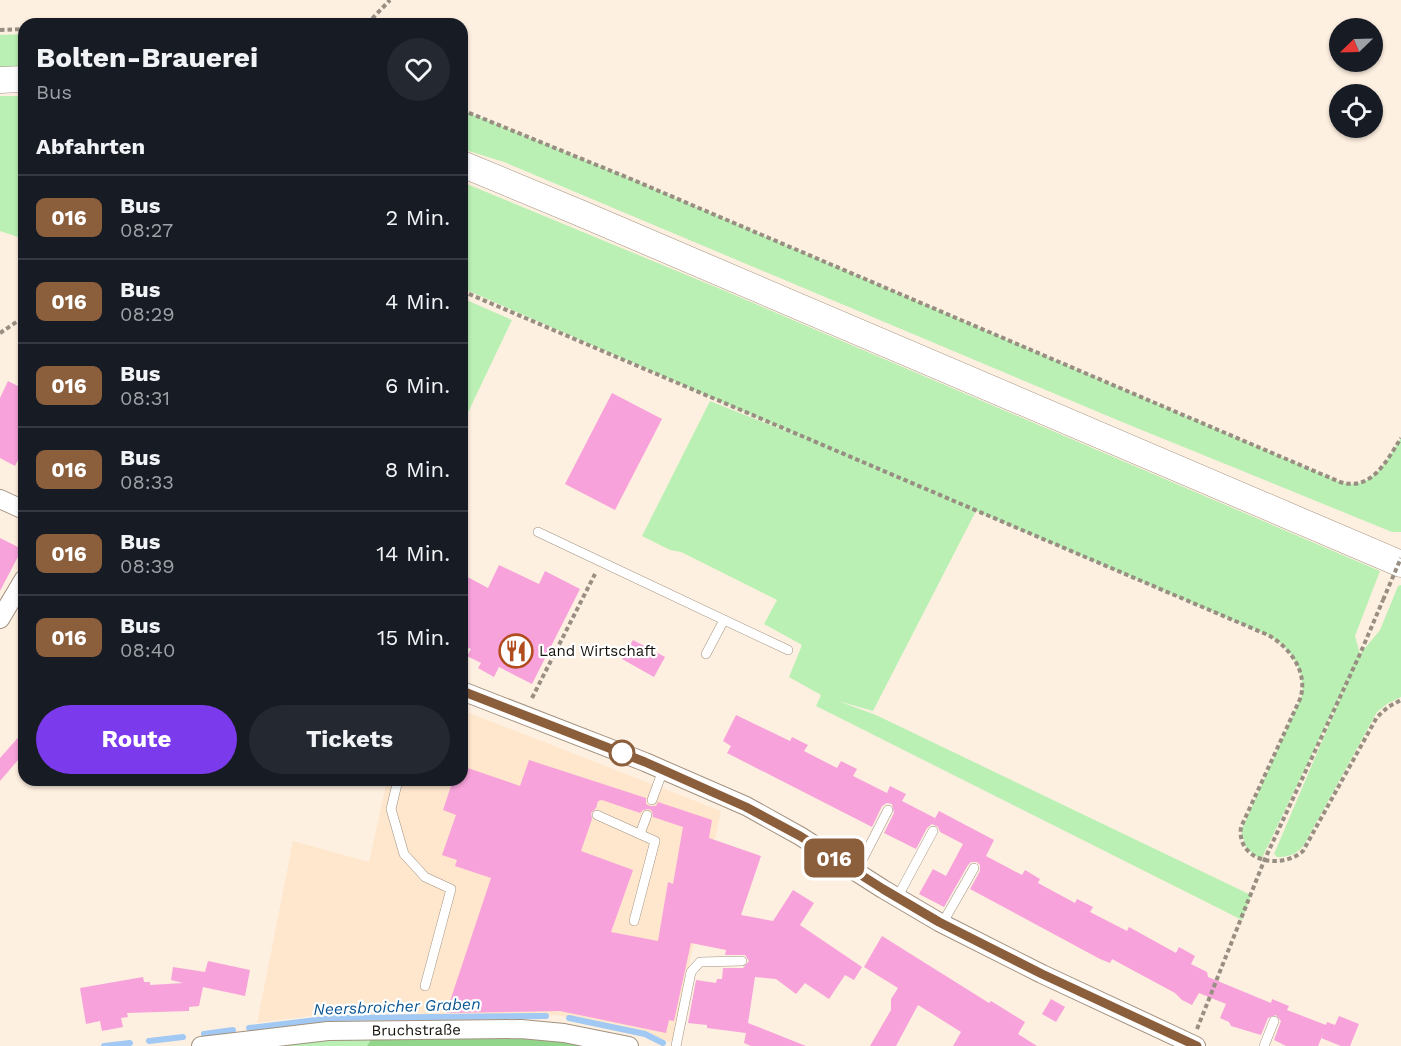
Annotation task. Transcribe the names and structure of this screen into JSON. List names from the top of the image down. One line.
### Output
{"streets":{"street":["Bruchstraße"]},"water":["Neersbroicher Graben"],"places":{"restaurant":["Land Wirtschaft"]},"lines":["bus line 016"],"north":"bottom left","page":{"on_map":"016","heading":[["Bolten-Brauerei","Bus"],"Abfahrten"],"list":[{"mark":"016","name":"Bus","note":"08:27","value":"2 Min."},{"mark":"016","name":"Bus","note":"08:29","value":"4 Min."},{"mark":"016","name":"Bus","note":"08:31","value":"6 Min."},{"mark":"016","name":"Bus","note":"08:33","value":"8 Min."},{"mark":"016","name":"Bus","note":"08:39","value":"14 Min."},{"mark":"016","name":"Bus","note":"08:40","value":"15 Min."}],"buttons":["Route","Tickets"]}}
